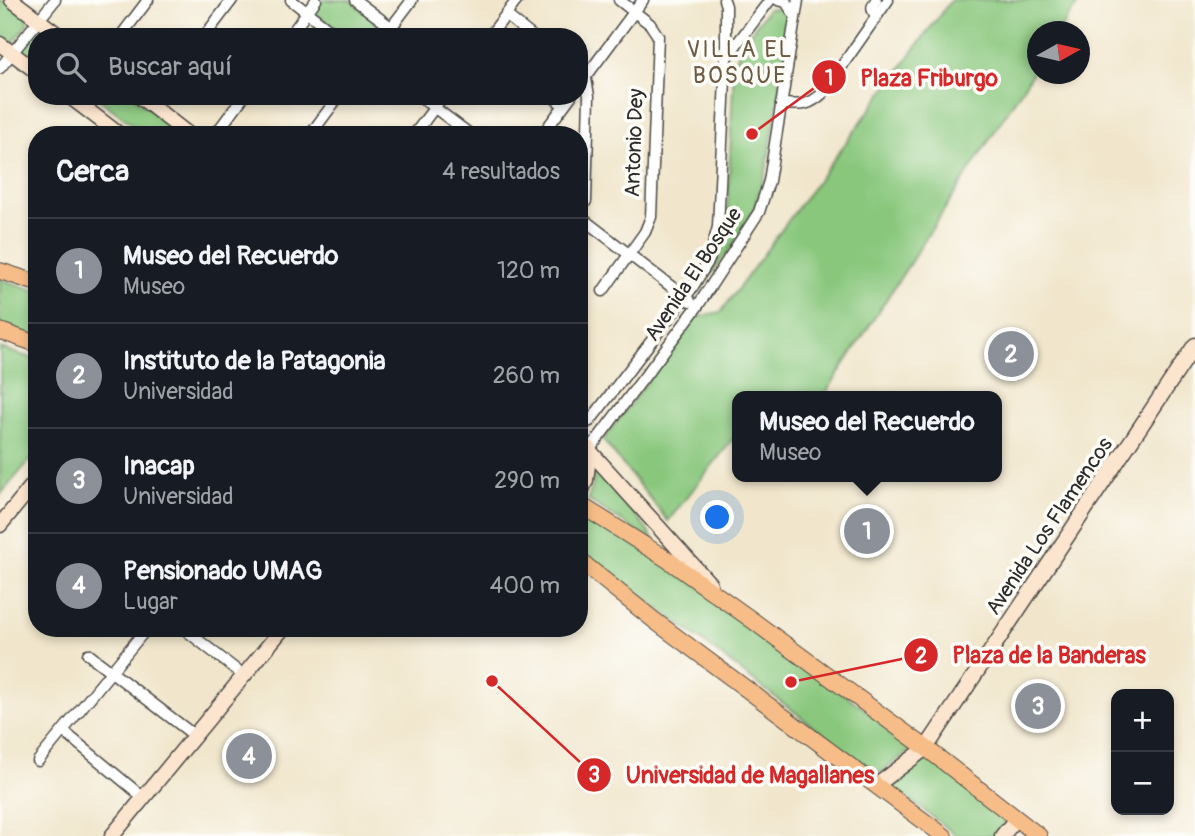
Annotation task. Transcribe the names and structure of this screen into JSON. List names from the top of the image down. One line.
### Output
{"streets":{"main road":["Avenida Los Flamencos"],"street":["Antonio Dey","Avenida El Bosque"]},"districts":["VILLA EL BOSQUE"],"places":["Plaza Friburgo","Universidad de Magallanes","Plaza de la Banderas"],"north":"right","page":{"search":"Buscar aquí","heading":["Cerca","4 resultados"],"list":[{"mark":"1","name":"Museo del Recuerdo","note":"Museo","value":"120 m"},{"mark":"2","name":"Instituto de la Patagonia","note":"Universidad","value":"260 m"},{"mark":"3","name":"Inacap","note":"Universidad","value":"290 m"},{"mark":"4","name":"Pensionado UMAG","note":"Lugar","value":"400 m"}],"pins":["2","1","3","4"],"popup":["Museo del Recuerdo","Museo"],"map_buttons":["+","−"]}}
